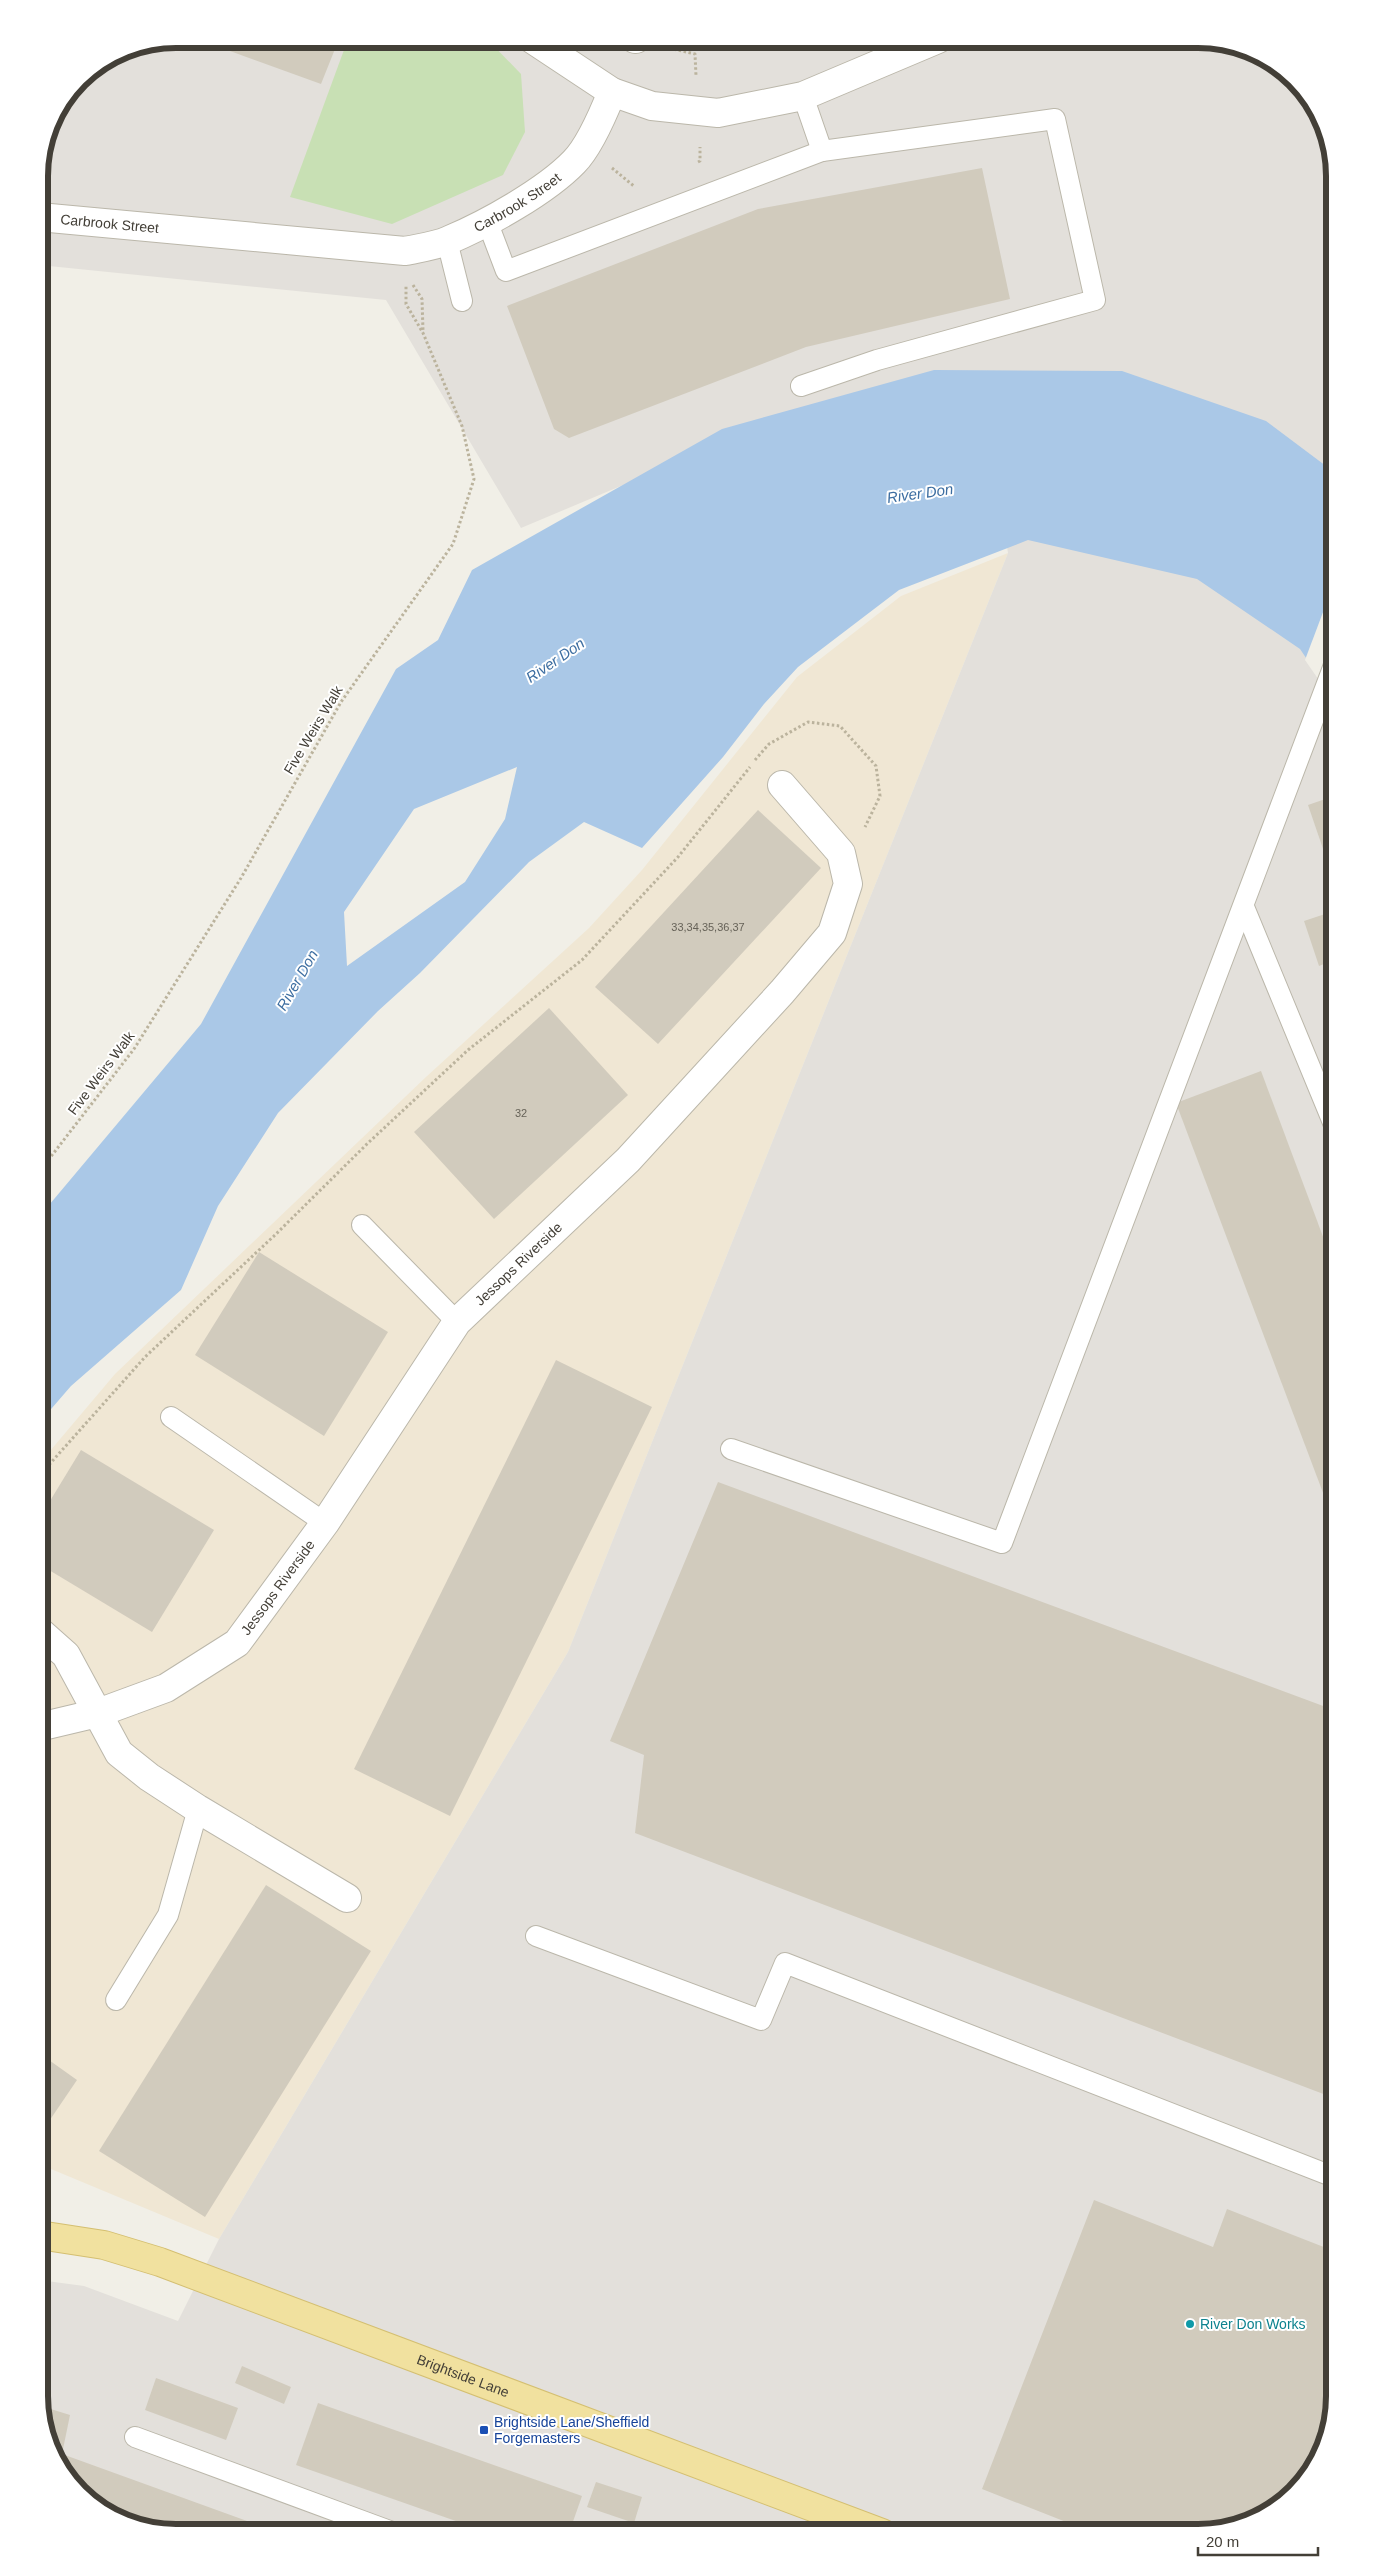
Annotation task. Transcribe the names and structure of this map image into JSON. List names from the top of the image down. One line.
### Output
{"streets":{"main road":["Brightside Lane"],"street":["Carbrook Street","Jessops Riverside"],"path":["Five Weirs Walk"]},"water":["River Don"],"places":{"other":["River Don Works"],"transit":["Brightside Lane/Sheffield Forgemasters"]},"house_numbers":["33,34,35,36,37","32"],"scale_bar":"20 m"}
